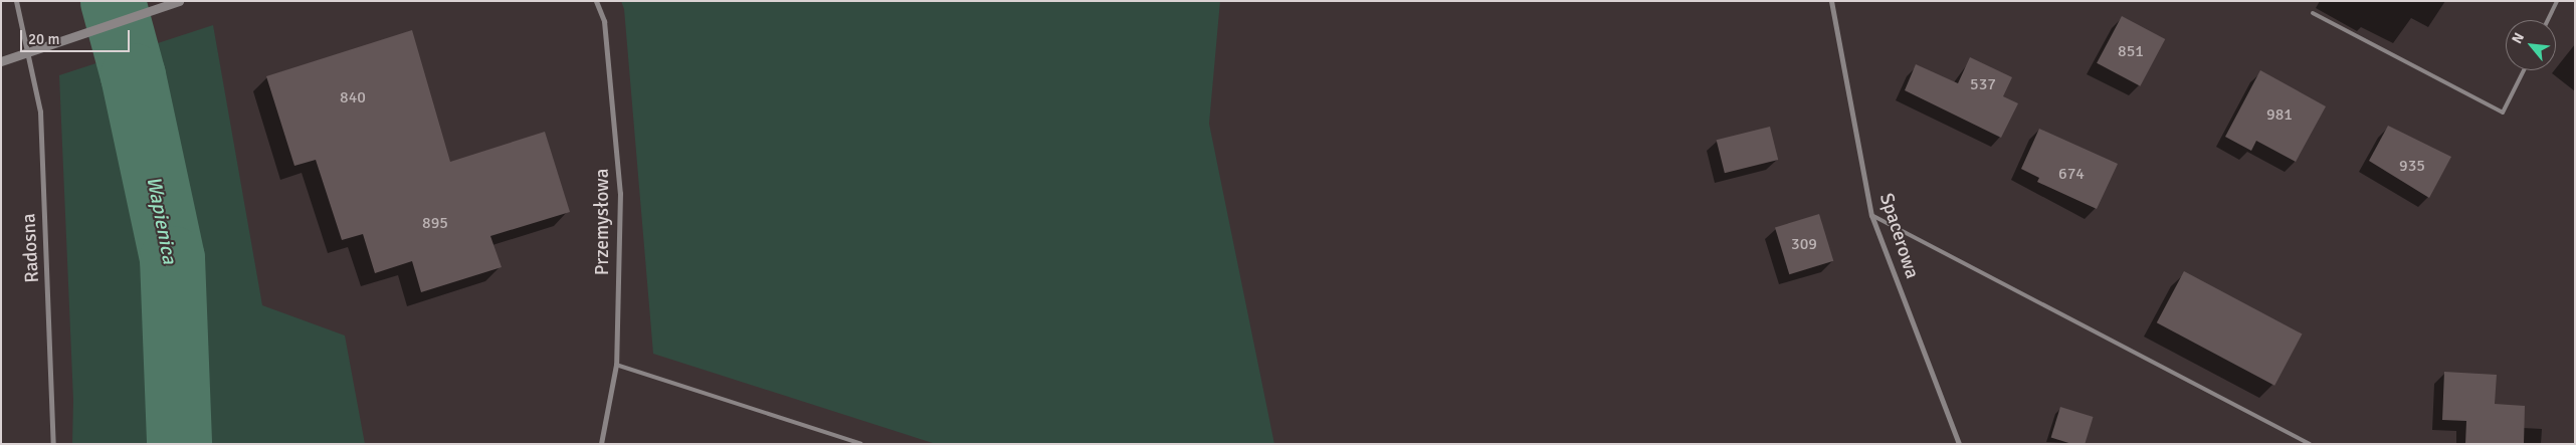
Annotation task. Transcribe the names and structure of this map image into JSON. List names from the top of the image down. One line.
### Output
{"streets":{"street":["Przemysłowa","Spacerowa","Radosna"]},"water":["Wapienica"],"house_numbers":["851","537","840","981","935","674","895","309"],"scale_bar":"20 m","north":"top left"}
